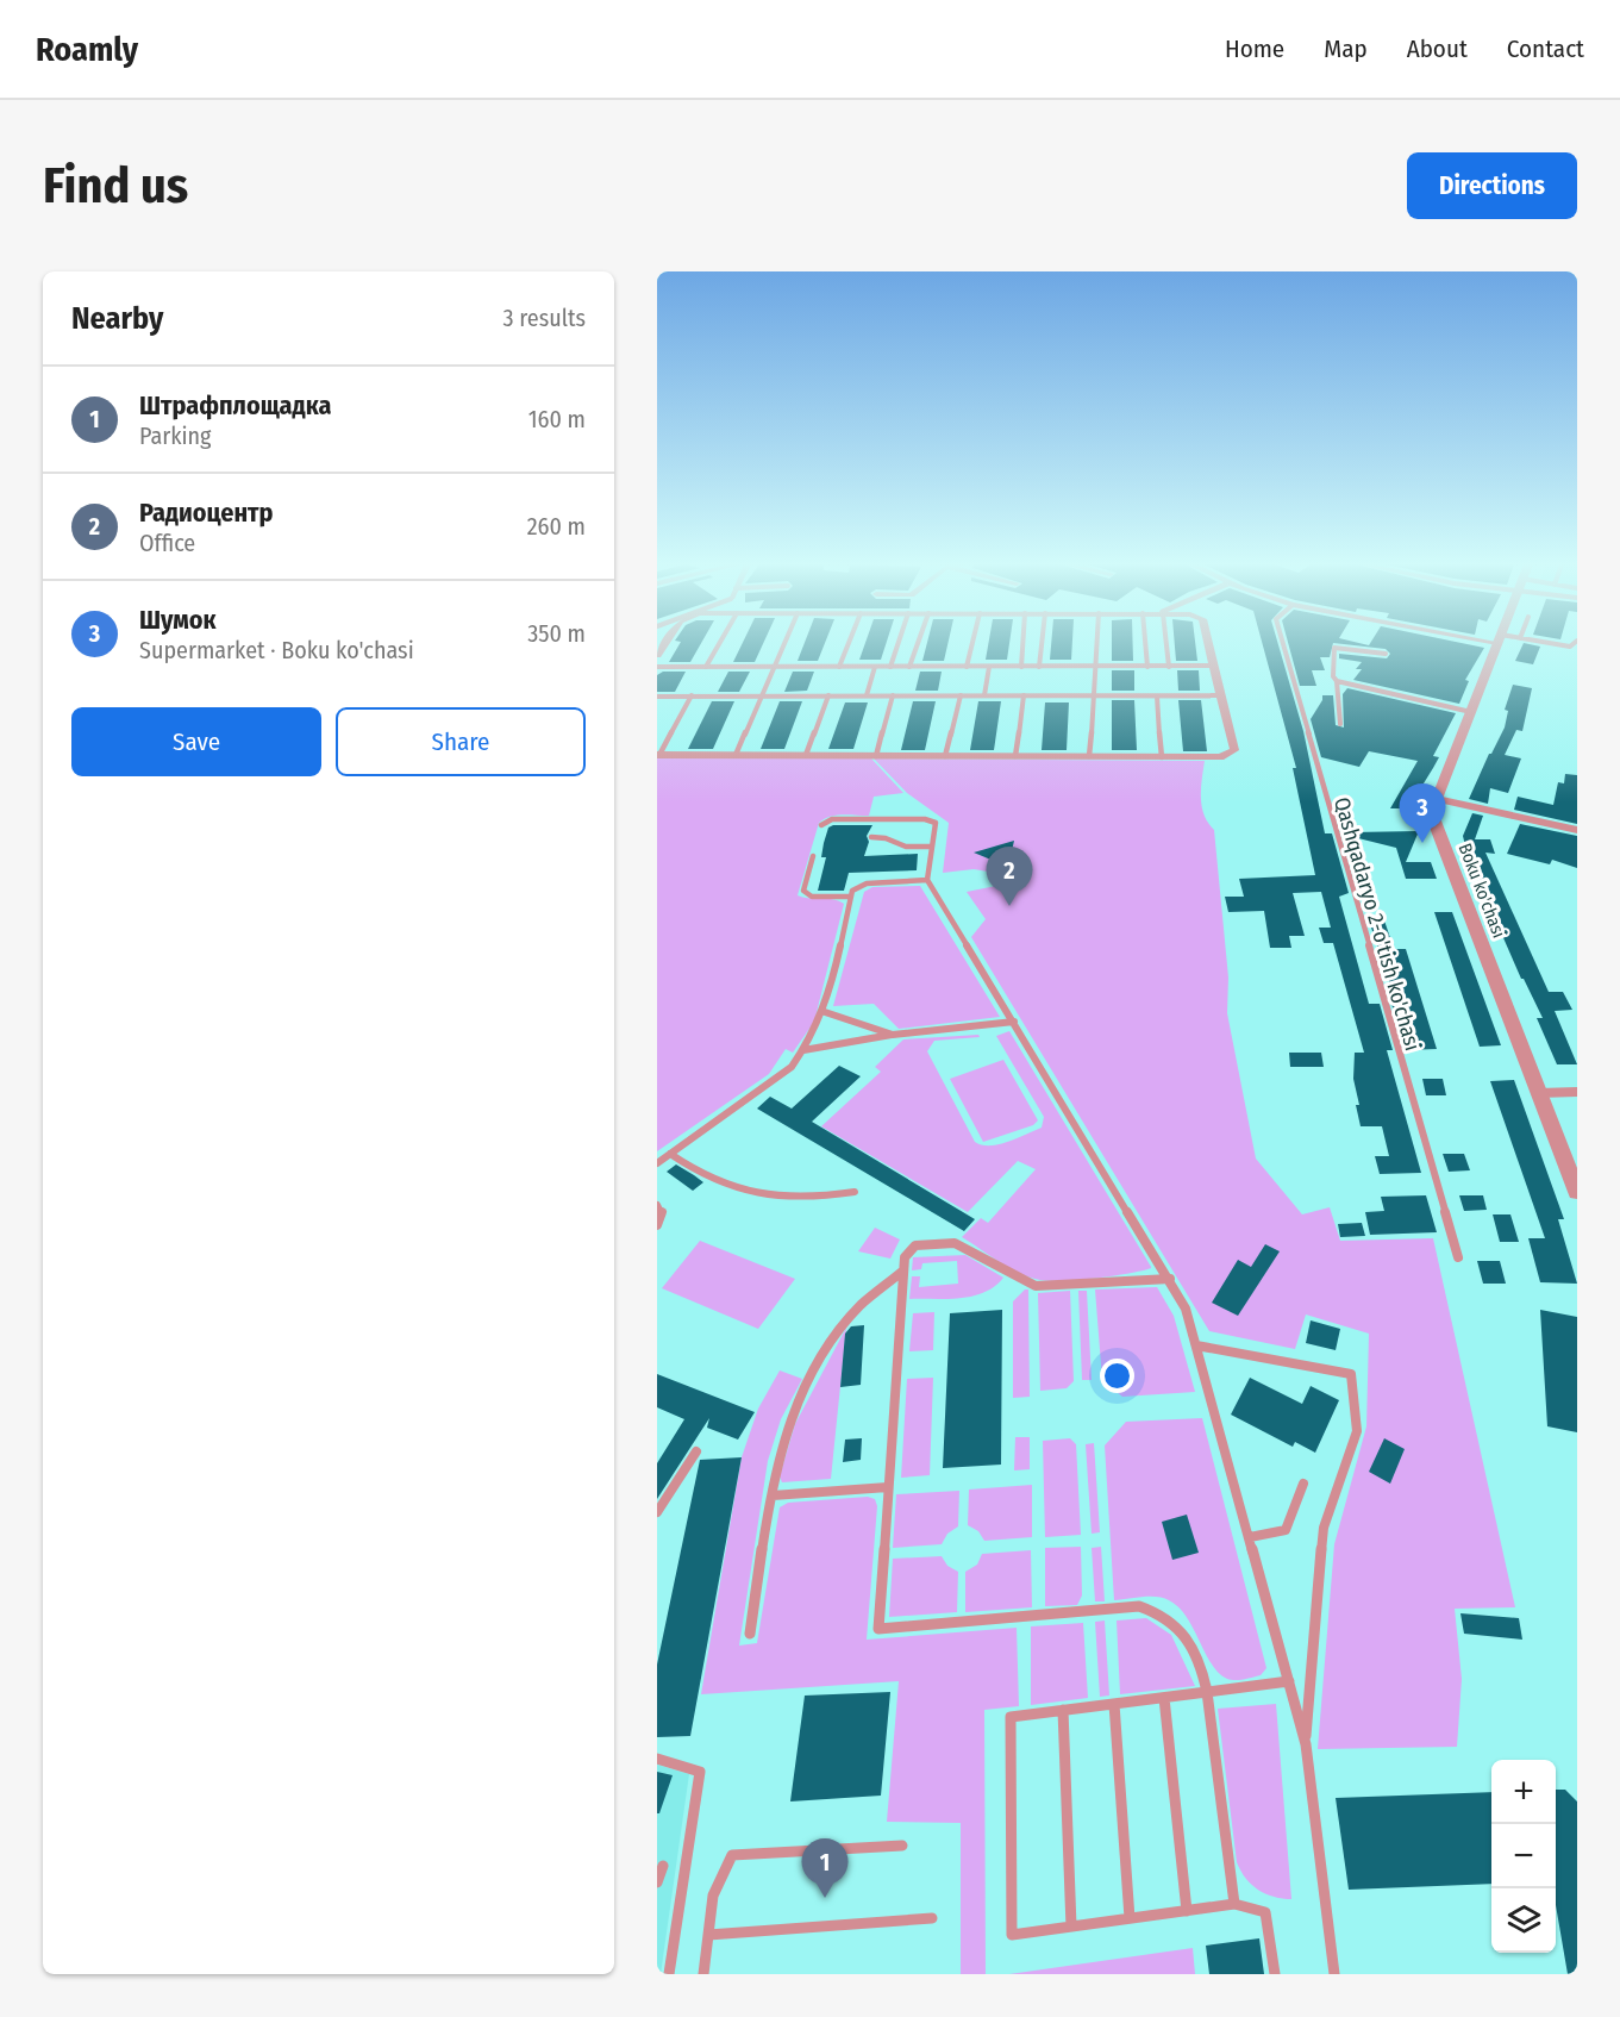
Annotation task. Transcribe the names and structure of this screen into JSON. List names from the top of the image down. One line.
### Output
{"streets":{"street":["Boku ko'chasi"],"lane":["Qashqadaryo 2-o'tish ko'chasi"]},"page":{"header":"Roamly","nav":["Home","Map","About","Contact"],"buttons":["Directions",["Save","Share"]],"title":"Find us","heading":["Nearby","3 results"],"list":[{"mark":"1","name":"Штрафплощадка","note":"Parking","value":"160 m"},{"mark":"2","name":"Радиоцентр","note":"Office","value":"260 m"},{"mark":"3","name":"Шумок","note":"Supermarket · Boku ko'chasi","value":"350 m"}],"pins":["3","2","1"],"map_buttons":["+","−"]}}
